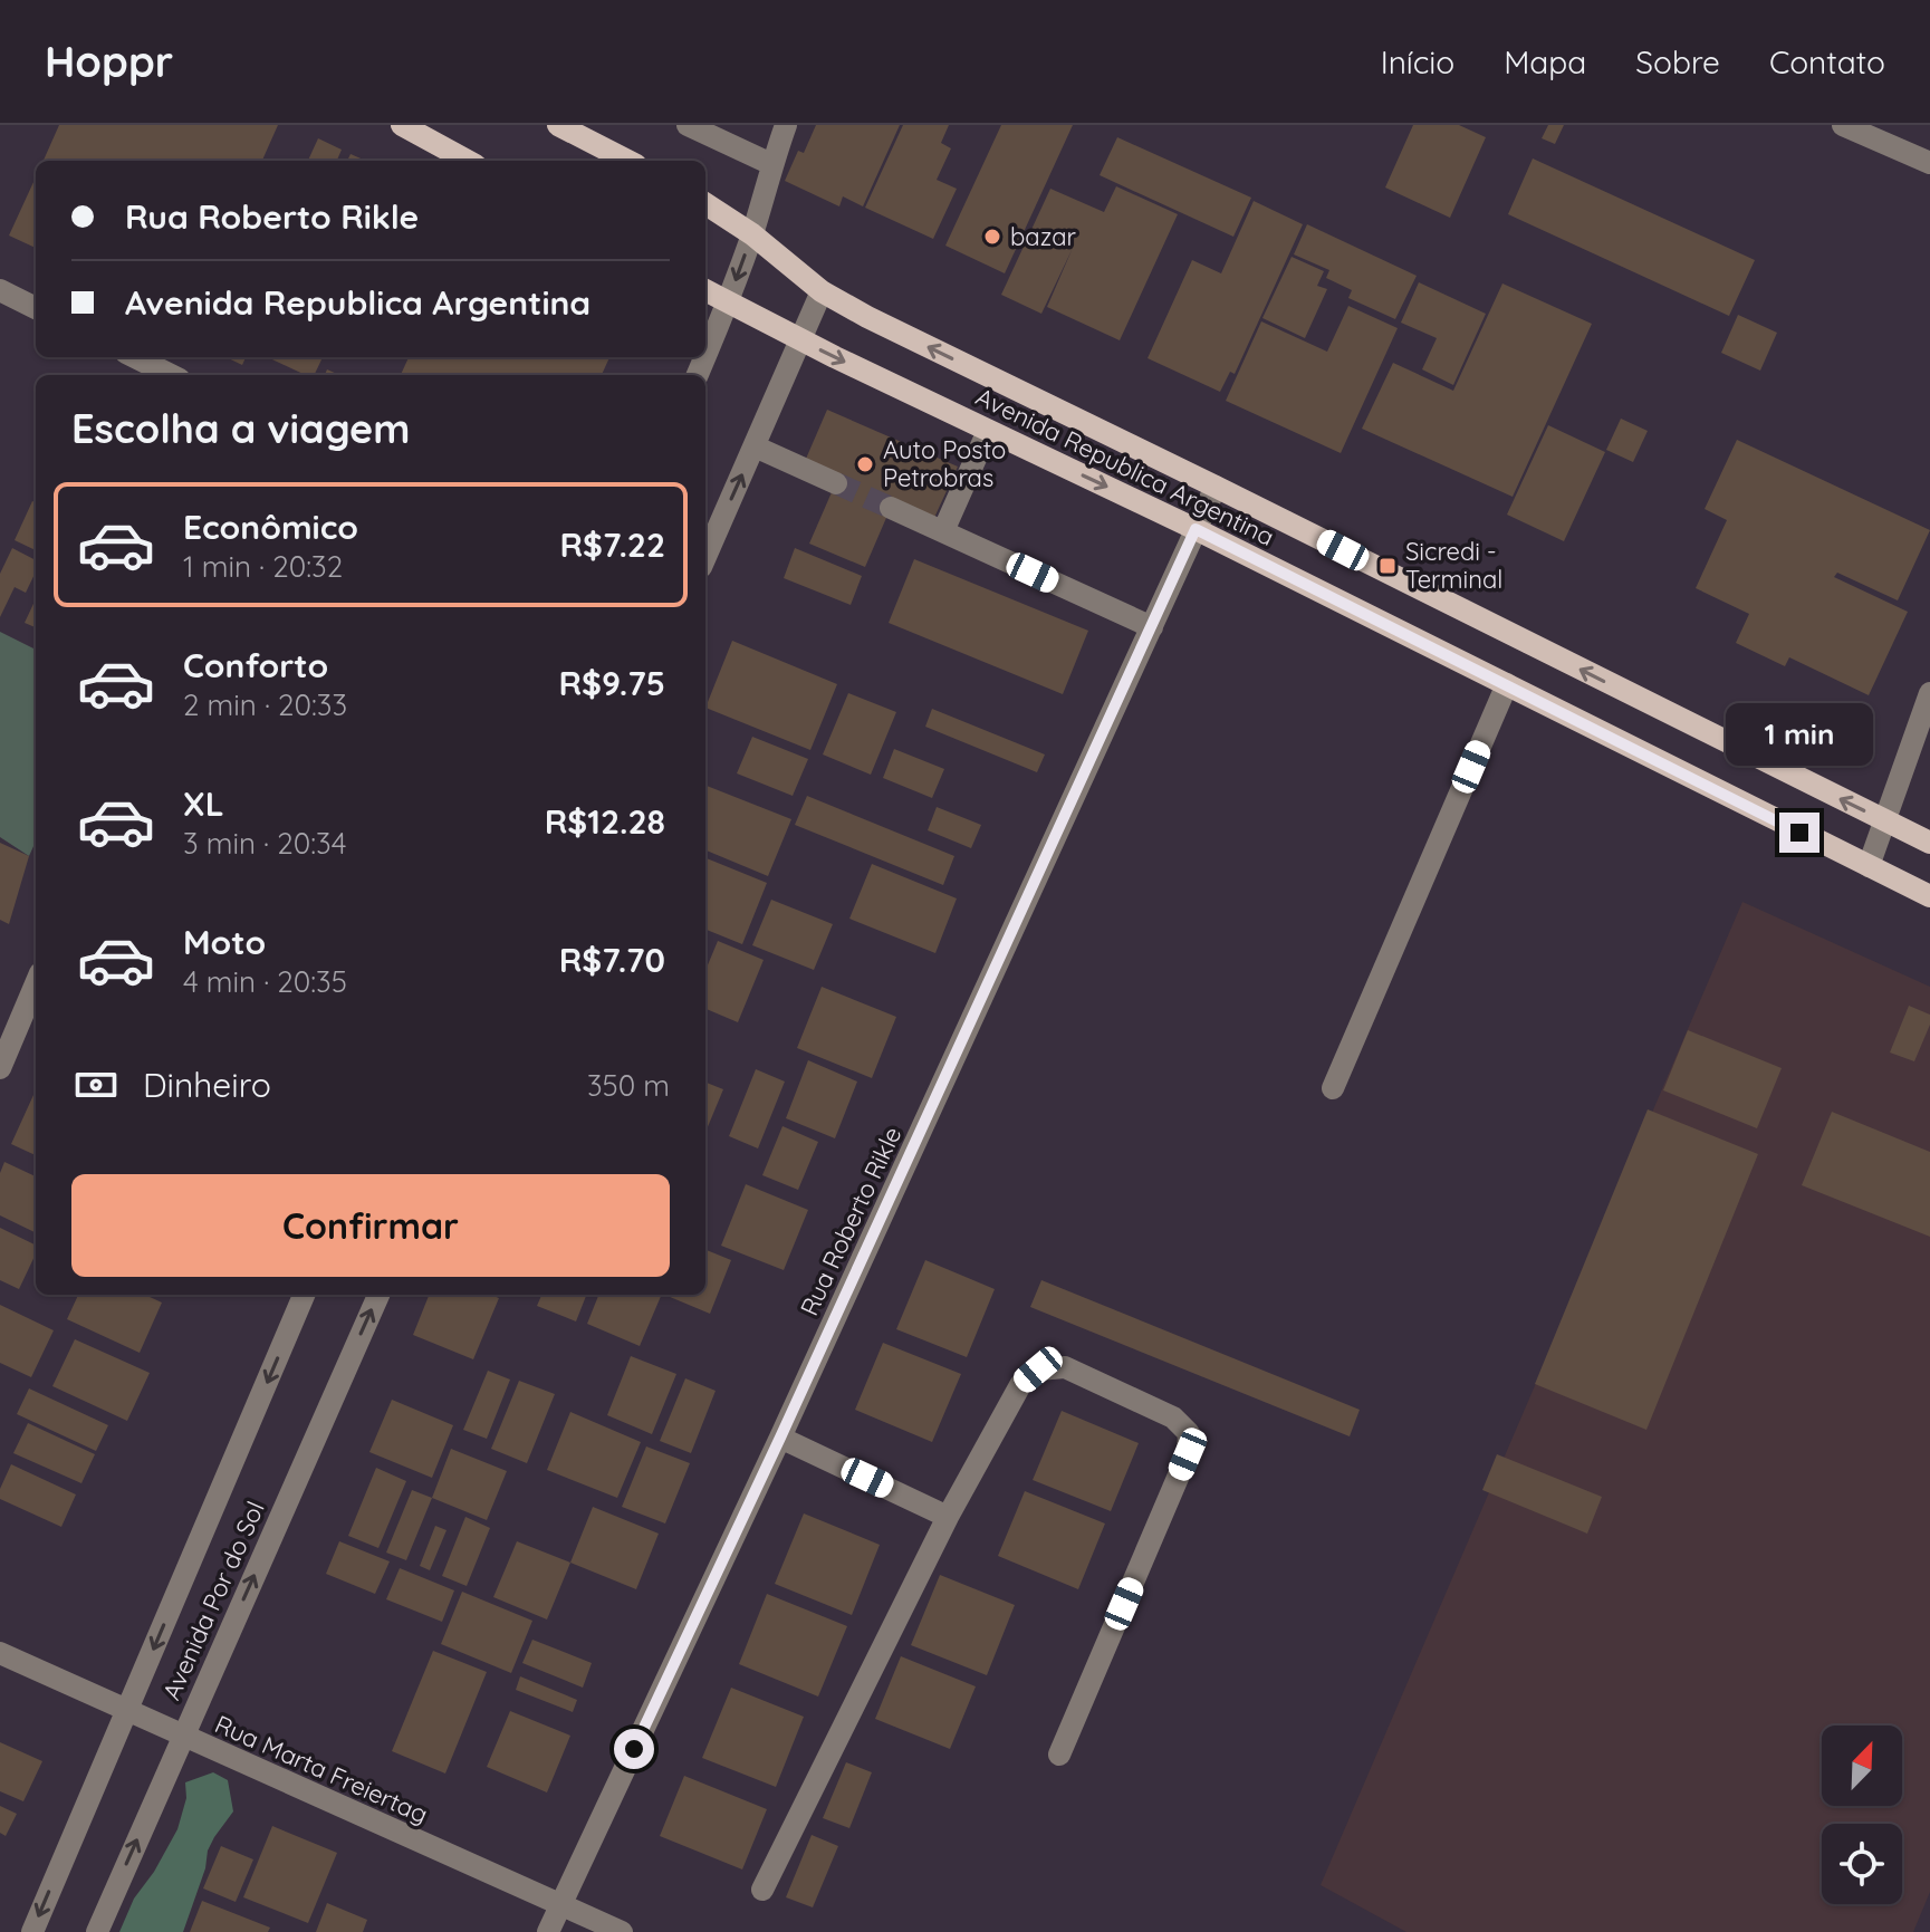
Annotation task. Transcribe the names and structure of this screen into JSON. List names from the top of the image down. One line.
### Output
{"streets":{"main road":["Avenida Republica Argentina"],"street":["Rua Roberto Rikle","Avenida Por do Sol","Rua Marta Freiertag"]},"crossings":[["Avenida Republica Argentina","Rua Roberto Rikle"],["Rua Roberto Rikle","Rua Marta Freiertag"],["Avenida Por do Sol","Rua Marta Freiertag"]],"places":{"other":["bazar","Auto Posto Petrobras"],"transit":["Sicredi - Terminal"]},"north":"top right","page":{"header":"Hoppr","nav":["Início","Mapa","Sobre","Contato"],"banner":["Rua Roberto Rikle","Avenida Republica Argentina"],"heading":"Escolha a viagem","list":[{"name":"Econômico","note":"1 min · 20:32","value":"R$7.22"},{"name":"Conforto","note":"2 min · 20:33","value":"R$9.75"},{"name":"XL","note":"3 min · 20:34","value":"R$12.28"},{"name":"Moto","note":"4 min · 20:35","value":"R$7.70"}],"bubble":"1 min","pay":["Dinheiro","350 m"],"buttons":"Confirmar"}}
